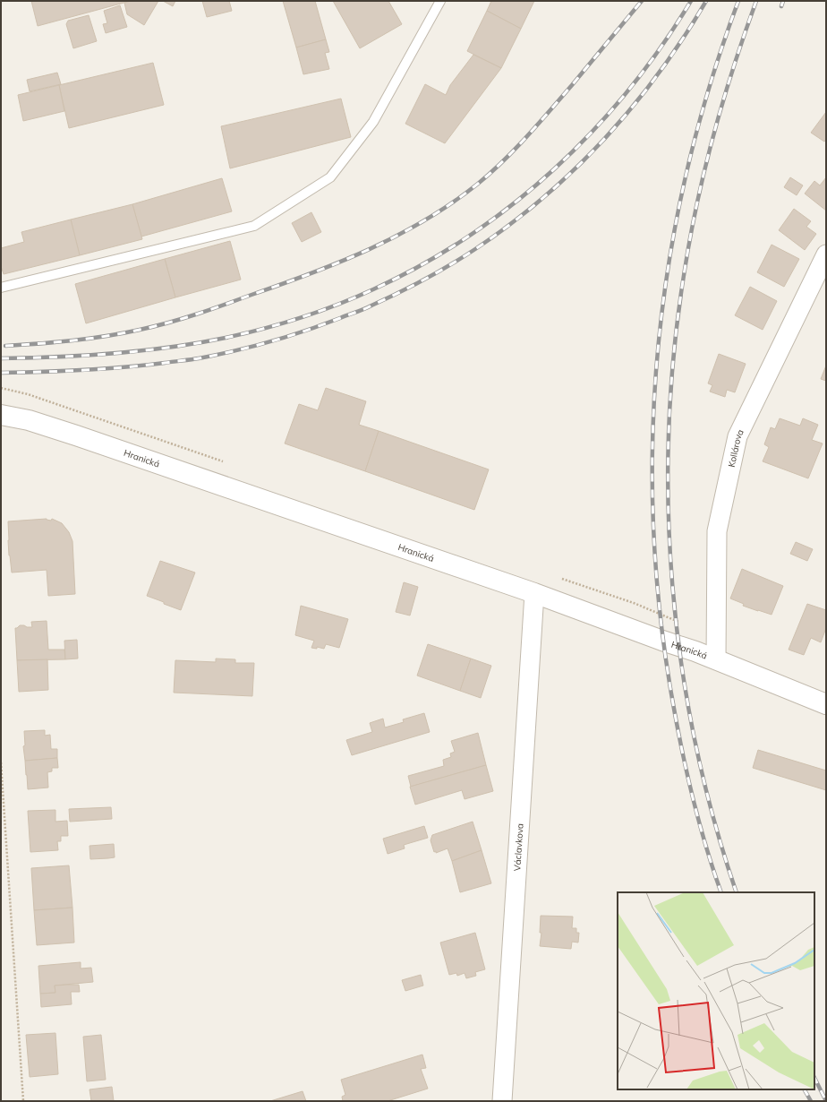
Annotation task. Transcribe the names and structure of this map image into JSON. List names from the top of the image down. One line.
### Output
{"streets":{"street":["Kollárova","Hranická","Václavkova"]},"crossings":[["Kollárova","Hranická"],["Hranická","Václavkova"]]}
